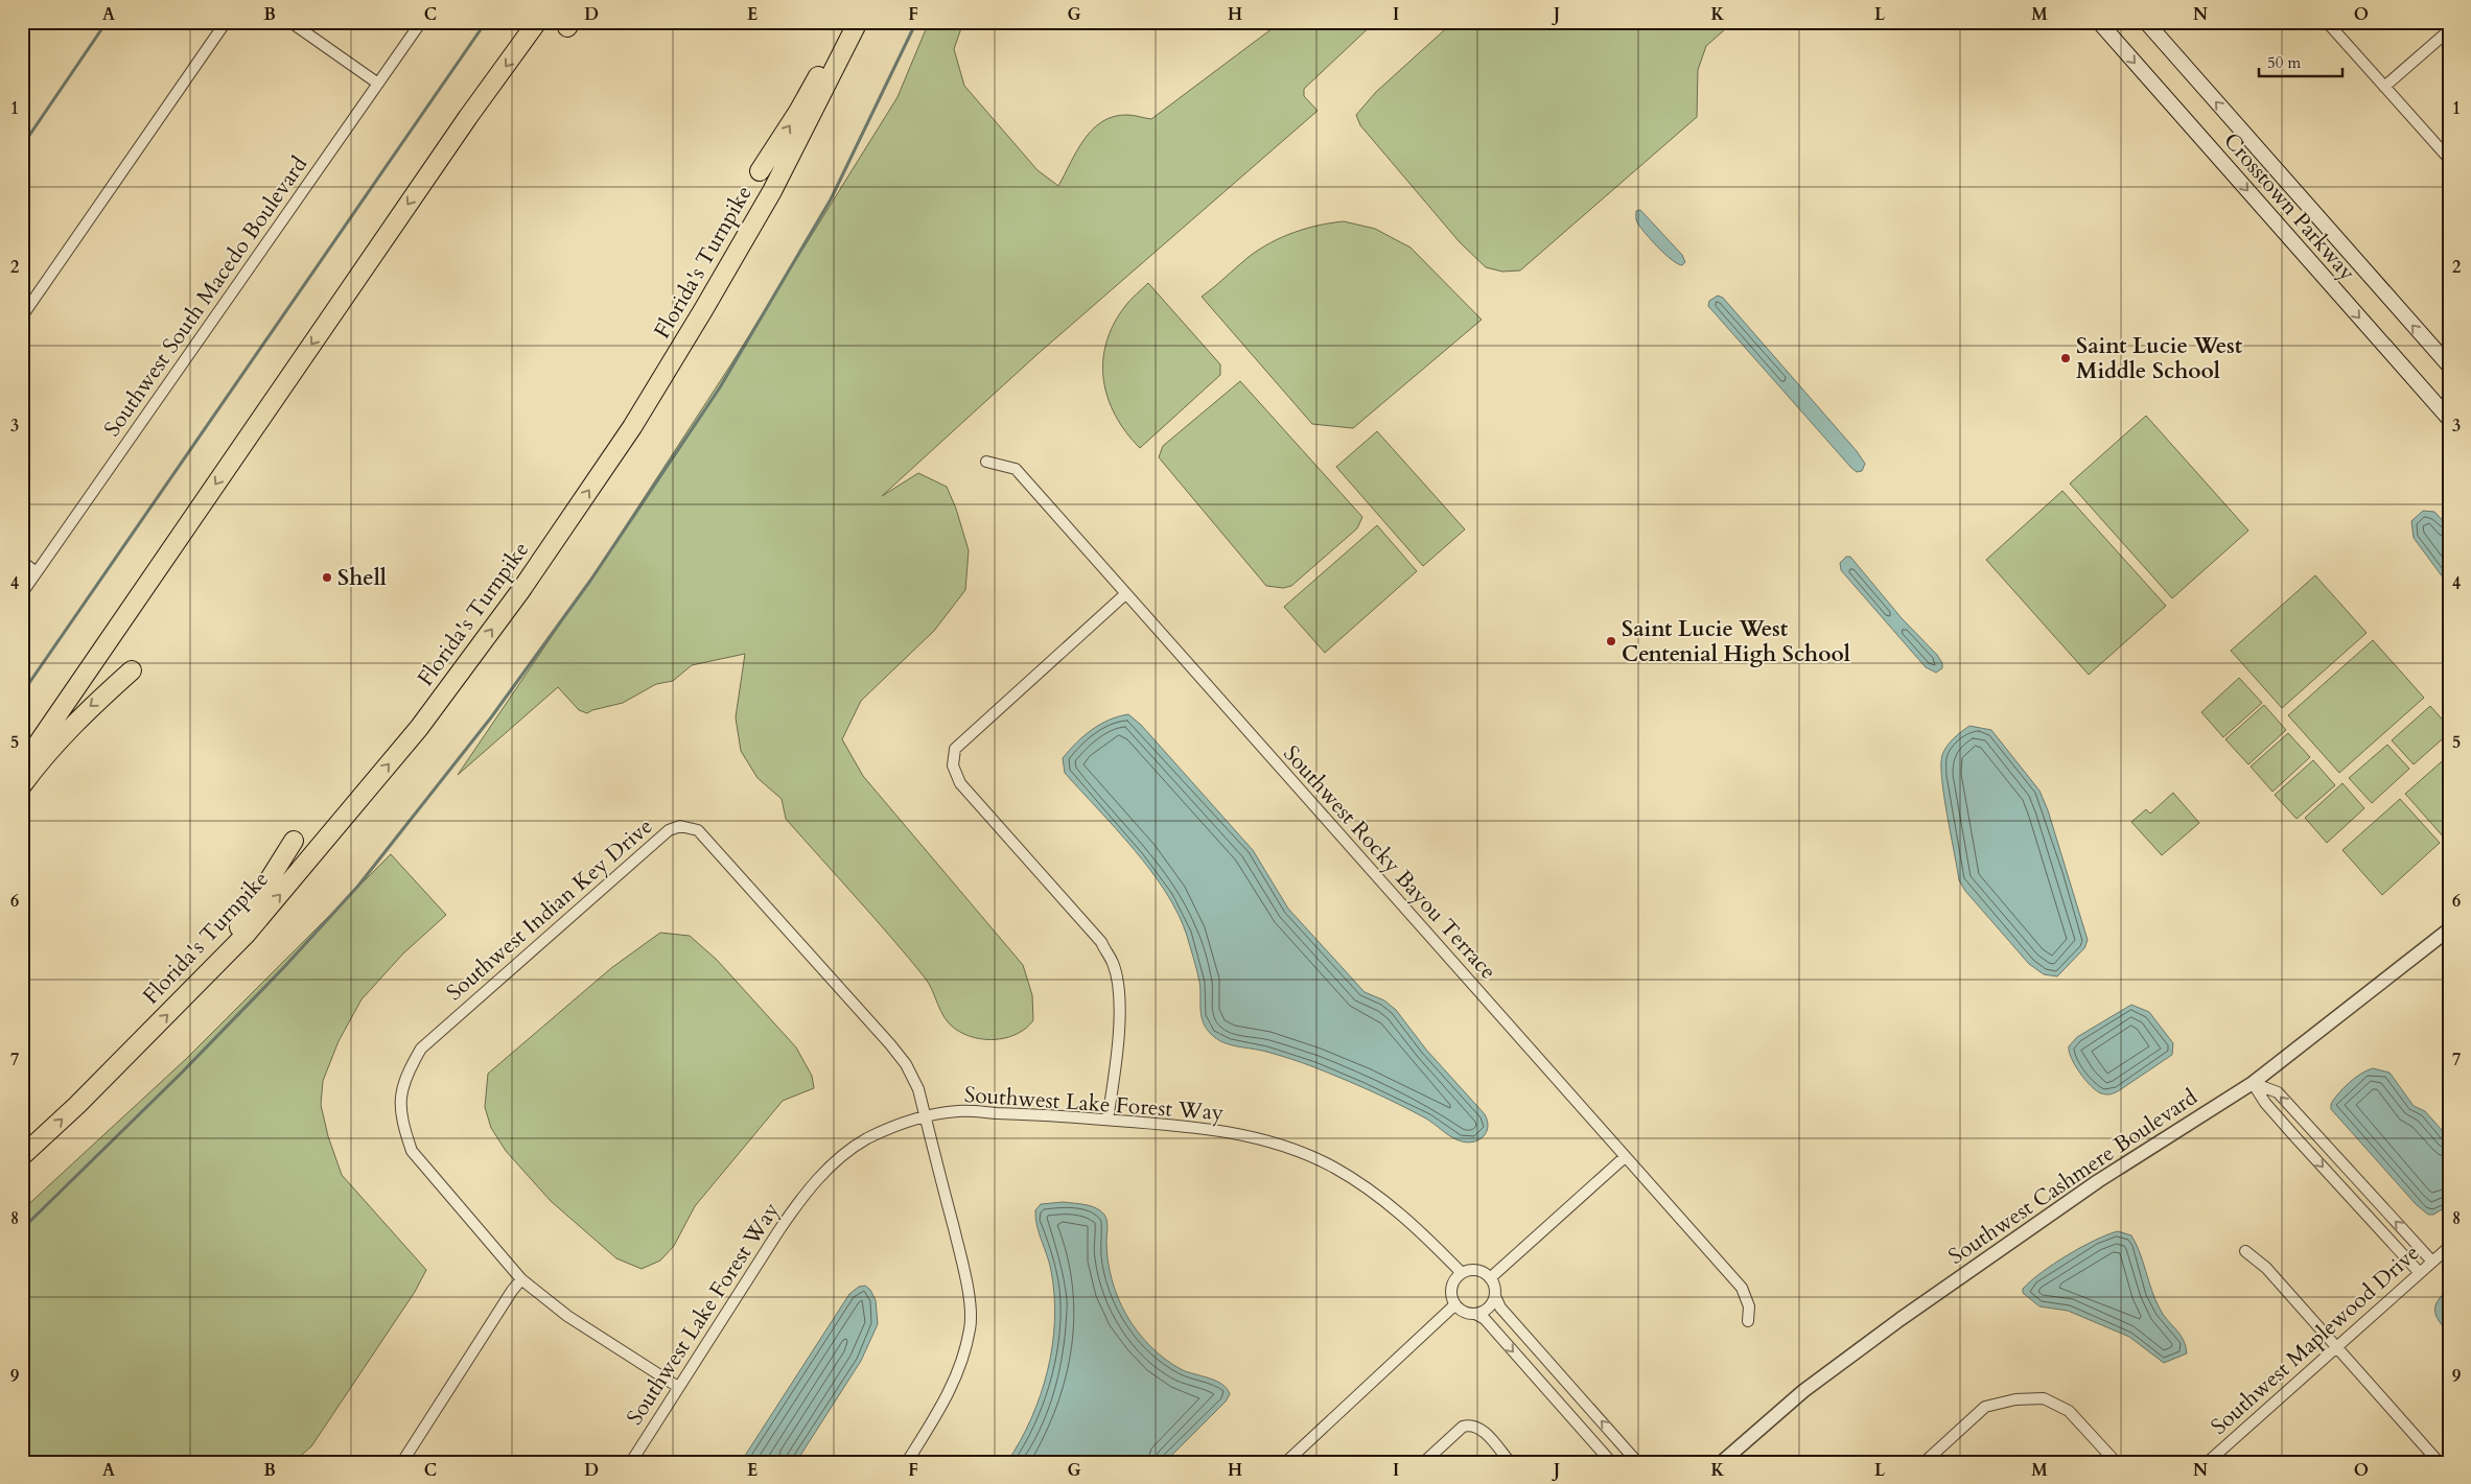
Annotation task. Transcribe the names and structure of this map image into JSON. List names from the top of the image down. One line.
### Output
{"streets":{"highway":["Florida's Turnpike"],"main road":["Crosstown Parkway"],"street":["Southwest South Macedo Boulevard","Southwest Rocky Bayou Terrace","Southwest Indian Key Drive","Southwest Lake Forest Way","Southwest Cashmere Boulevard","Southwest Maplewood Drive"]},"crossings":[["Southwest Indian Key Drive","Southwest Lake Forest Way"]],"one_way":["Florida's Turnpike"],"places":["Saint Lucie West Middle School","Shell","Saint Lucie West Centenial High School"],"scale_bar":"50 m","grid":{"columns":["A","B","C","D","E","F","G","H","I","J","K","L","M","N","O"],"rows":["1","2","3","4","5","6","7","8","9"]}}
